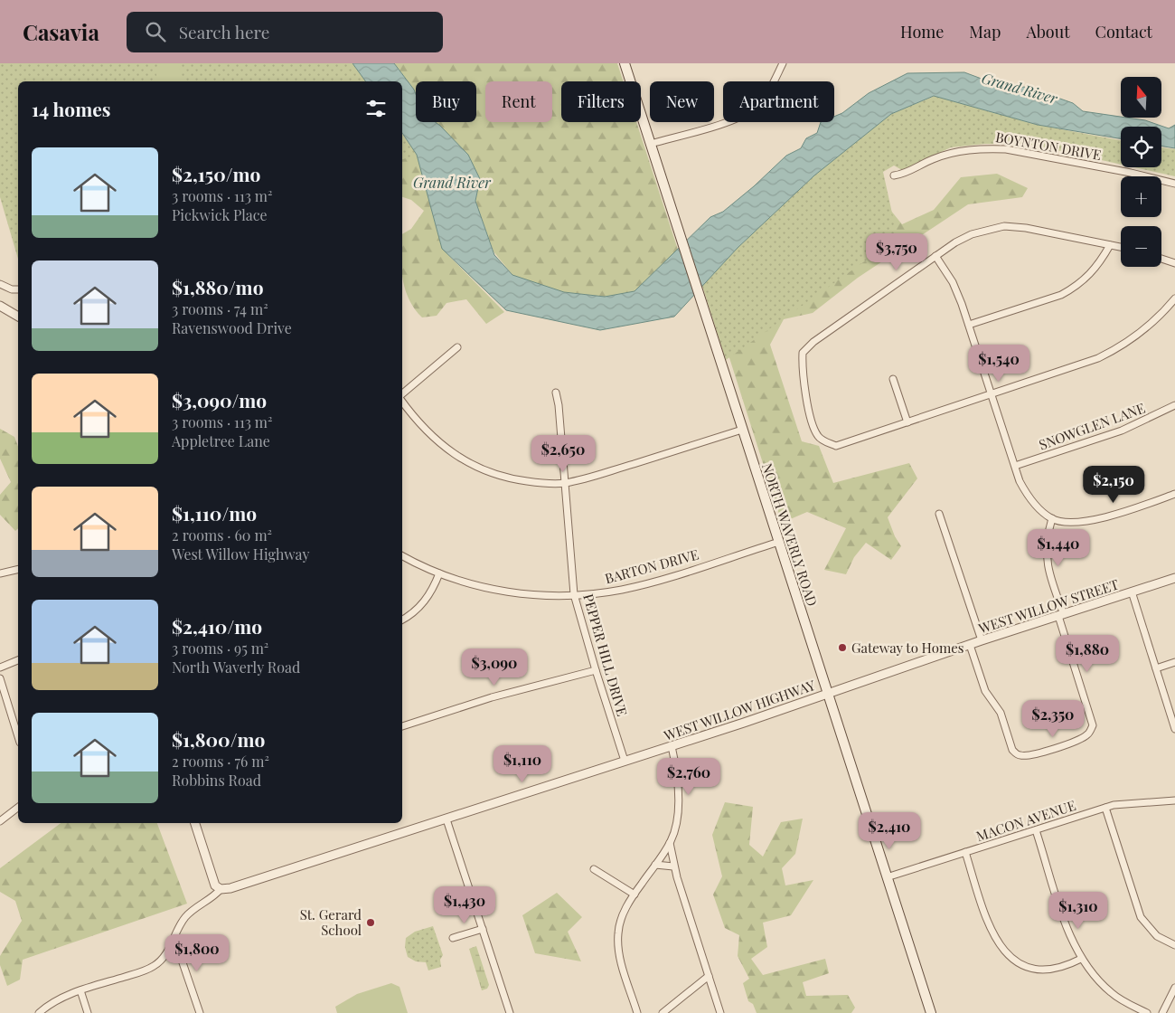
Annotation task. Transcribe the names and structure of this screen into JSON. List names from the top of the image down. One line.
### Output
{"streets":{"main road":["NORTH WAVERLY ROAD"],"street":["BOYNTON DRIVE","SNOWGLEN LANE","BARTON DRIVE","WEST WILLOW STREET","PEPPER HILL DRIVE","WEST WILLOW HIGHWAY","MACON AVENUE"]},"crossings":[["NORTH WAVERLY ROAD","BARTON DRIVE"],["NORTH WAVERLY ROAD","WEST WILLOW STREET"],["NORTH WAVERLY ROAD","WEST WILLOW HIGHWAY"],["NORTH WAVERLY ROAD","MACON AVENUE"],["BARTON DRIVE","PEPPER HILL DRIVE"],["WEST WILLOW STREET","WEST WILLOW HIGHWAY"],["PEPPER HILL DRIVE","WEST WILLOW HIGHWAY"]],"water":["Grand River"],"places":["Gateway to Homes","St. Gerard School"],"north":"top","page":{"header":"Casavia","search":"Search here","nav":["Home","Map","About","Contact"],"map_buttons":["+","−"],"chip":["Buy","Rent","Filters","New","Apartment"],"heading":"14 homes","list":[{"name":"$2,150/mo","note":"3 rooms · 113 m² · Pickwick Place"},{"name":"$1,880/mo","note":"3 rooms · 74 m² · Ravenswood Drive"},{"name":"$3,090/mo","note":"3 rooms · 113 m² · Appletree Lane"},{"name":"$1,110/mo","note":"2 rooms · 60 m² · West Willow Highway"},{"name":"$2,410/mo","note":"3 rooms · 95 m² · North Waverly Road"},{"name":"$1,800/mo","note":"2 rooms · 76 m² · Robbins Road"}],"price":["$3,750","$1,540","$2,650","$2,150","$1,440","$1,880","$3,090","$2,350","$1,110","$2,760","$2,410","$1,430","$1,310","$1,800"]}}
